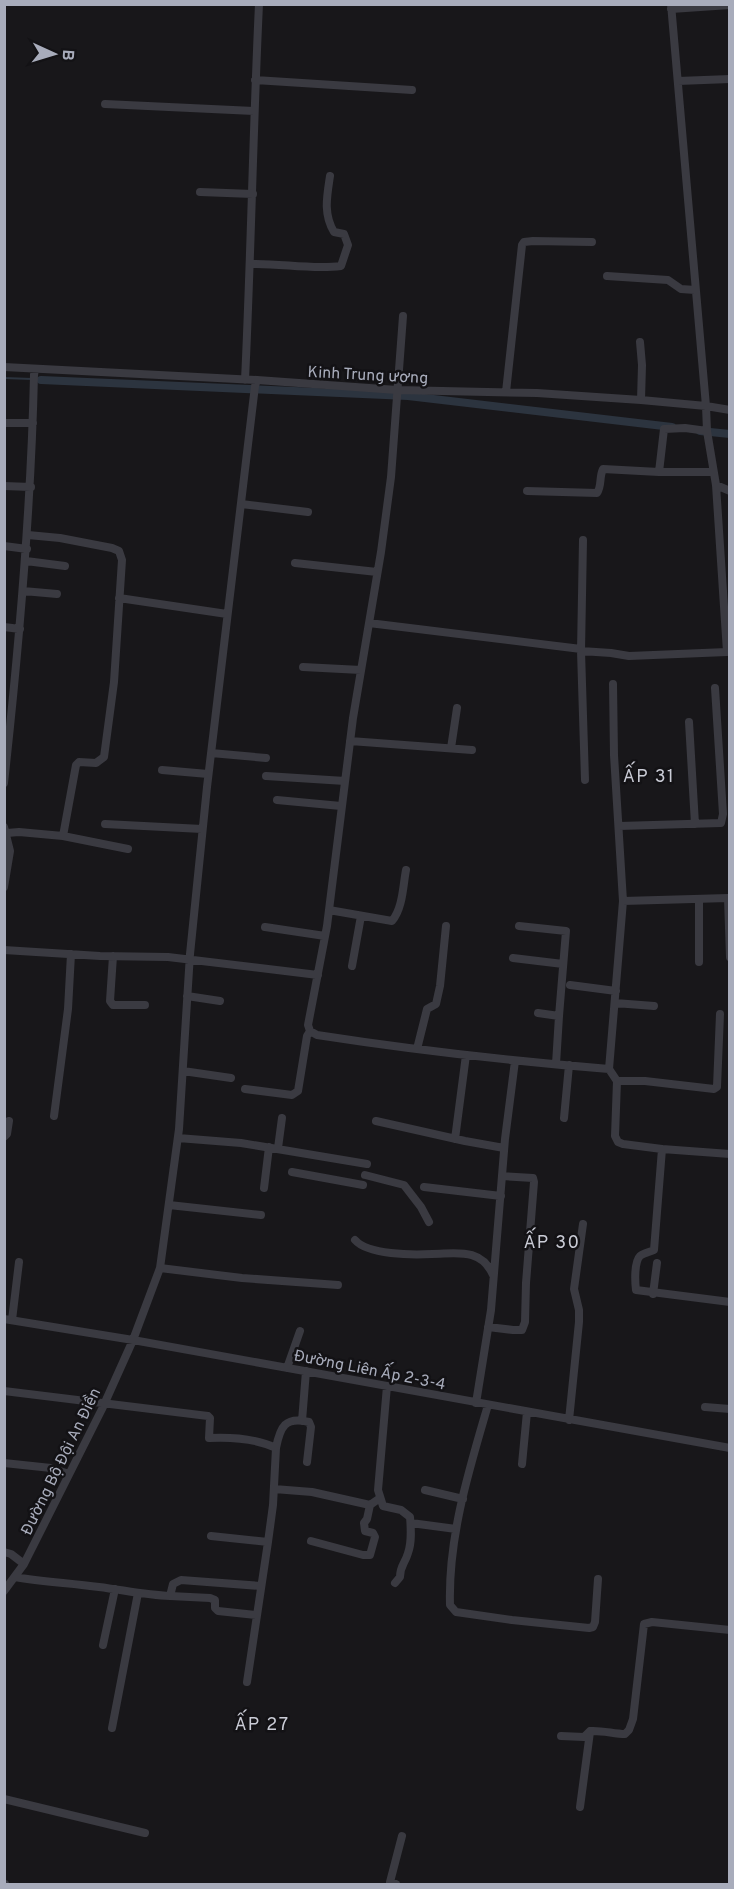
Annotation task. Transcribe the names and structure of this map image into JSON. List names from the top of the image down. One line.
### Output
{"streets":{"street":["Kinh Trung ương","Đường Liên Ấp 2-3-4","Đường Bộ Đội An Điền"]},"crossings":[["Kinh Trung ương","Đường Bộ Đội An Điền"],["Đường Liên Ấp 2-3-4","Đường Bộ Đội An Điền"]],"districts":["ẤP 31","ẤP 30","ẤP 27"],"north":"right"}
